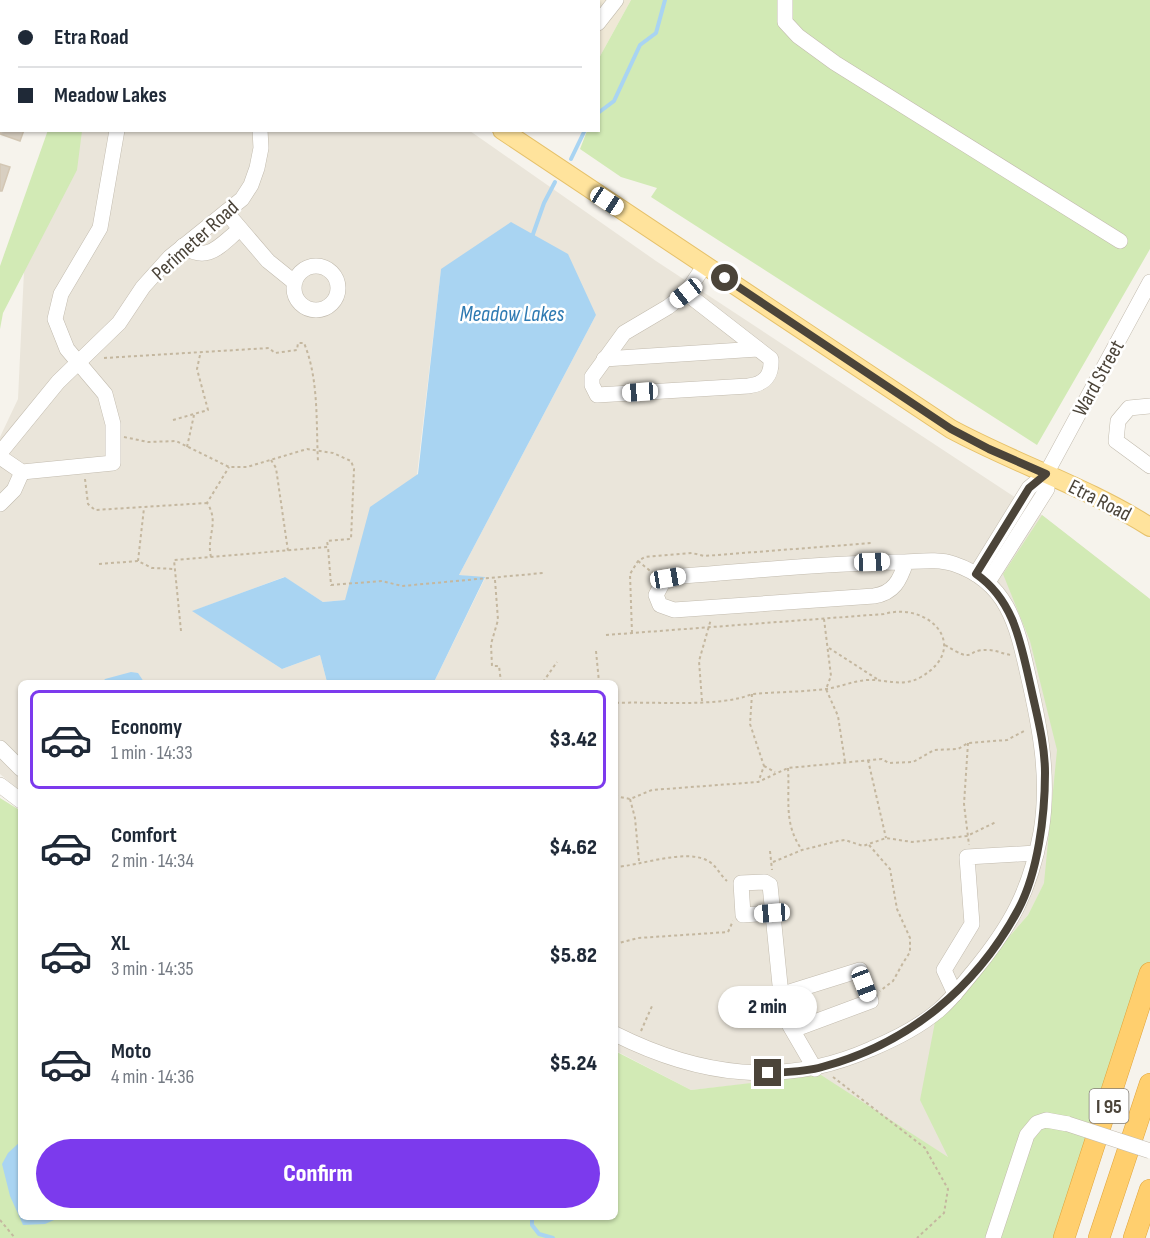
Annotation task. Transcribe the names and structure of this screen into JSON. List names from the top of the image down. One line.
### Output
{"streets":{"highway":["I 95"],"main road":["Etra Road"],"street":["Perimeter Road","Ward Street"]},"crossings":[["Ward Street","Etra Road"]],"water":["Meadow Lakes"],"page":{"banner":["Etra Road","Meadow Lakes"],"list":[{"name":"Economy","note":"1 min · 14:33","value":"$3.42"},{"name":"Comfort","note":"2 min · 14:34","value":"$4.62"},{"name":"XL","note":"3 min · 14:35","value":"$5.82"},{"name":"Moto","note":"4 min · 14:36","value":"$5.24"}],"bubble":"2 min","buttons":"Confirm"}}
